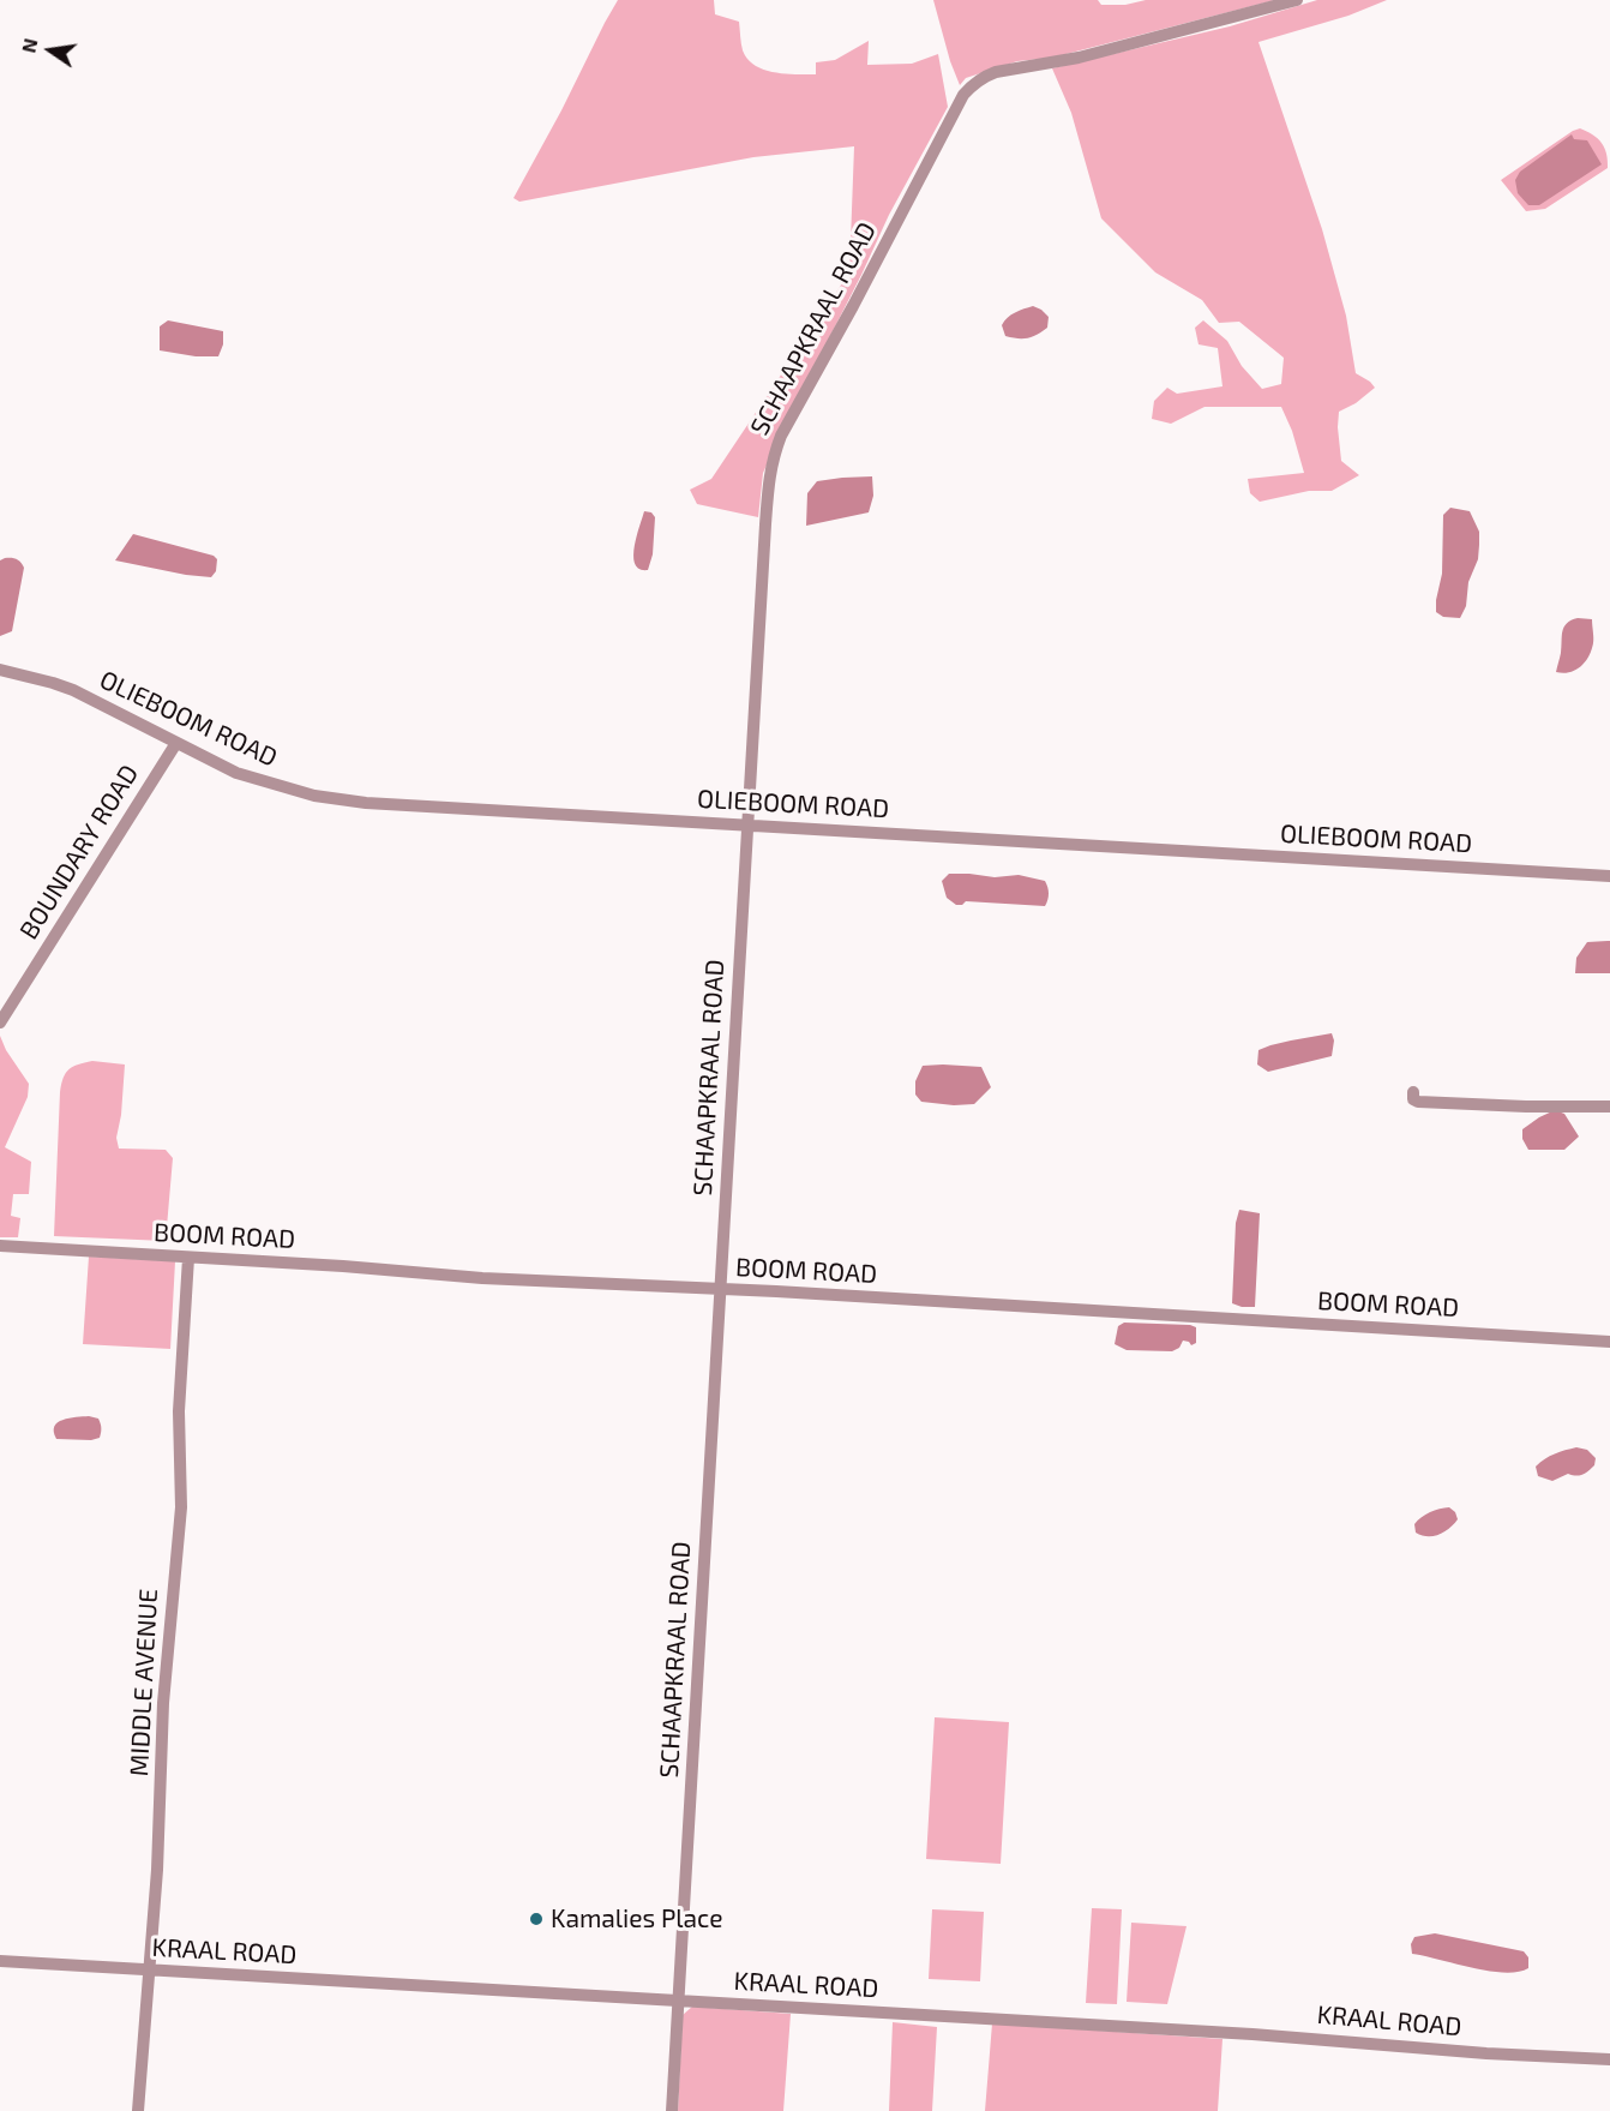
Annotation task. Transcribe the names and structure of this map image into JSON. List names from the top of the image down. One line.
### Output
{"streets":{"street":["SCHAAPKRAAL ROAD","OLIEBOOM ROAD","BOUNDARY ROAD","BOOM ROAD","MIDDLE AVENUE","KRAAL ROAD"]},"crossings":[["SCHAAPKRAAL ROAD","OLIEBOOM ROAD"],["SCHAAPKRAAL ROAD","BOOM ROAD"],["SCHAAPKRAAL ROAD","KRAAL ROAD"],["OLIEBOOM ROAD","BOUNDARY ROAD"],["BOOM ROAD","MIDDLE AVENUE"],["MIDDLE AVENUE","KRAAL ROAD"]],"places":["Kamalies Place"],"north":"left"}
